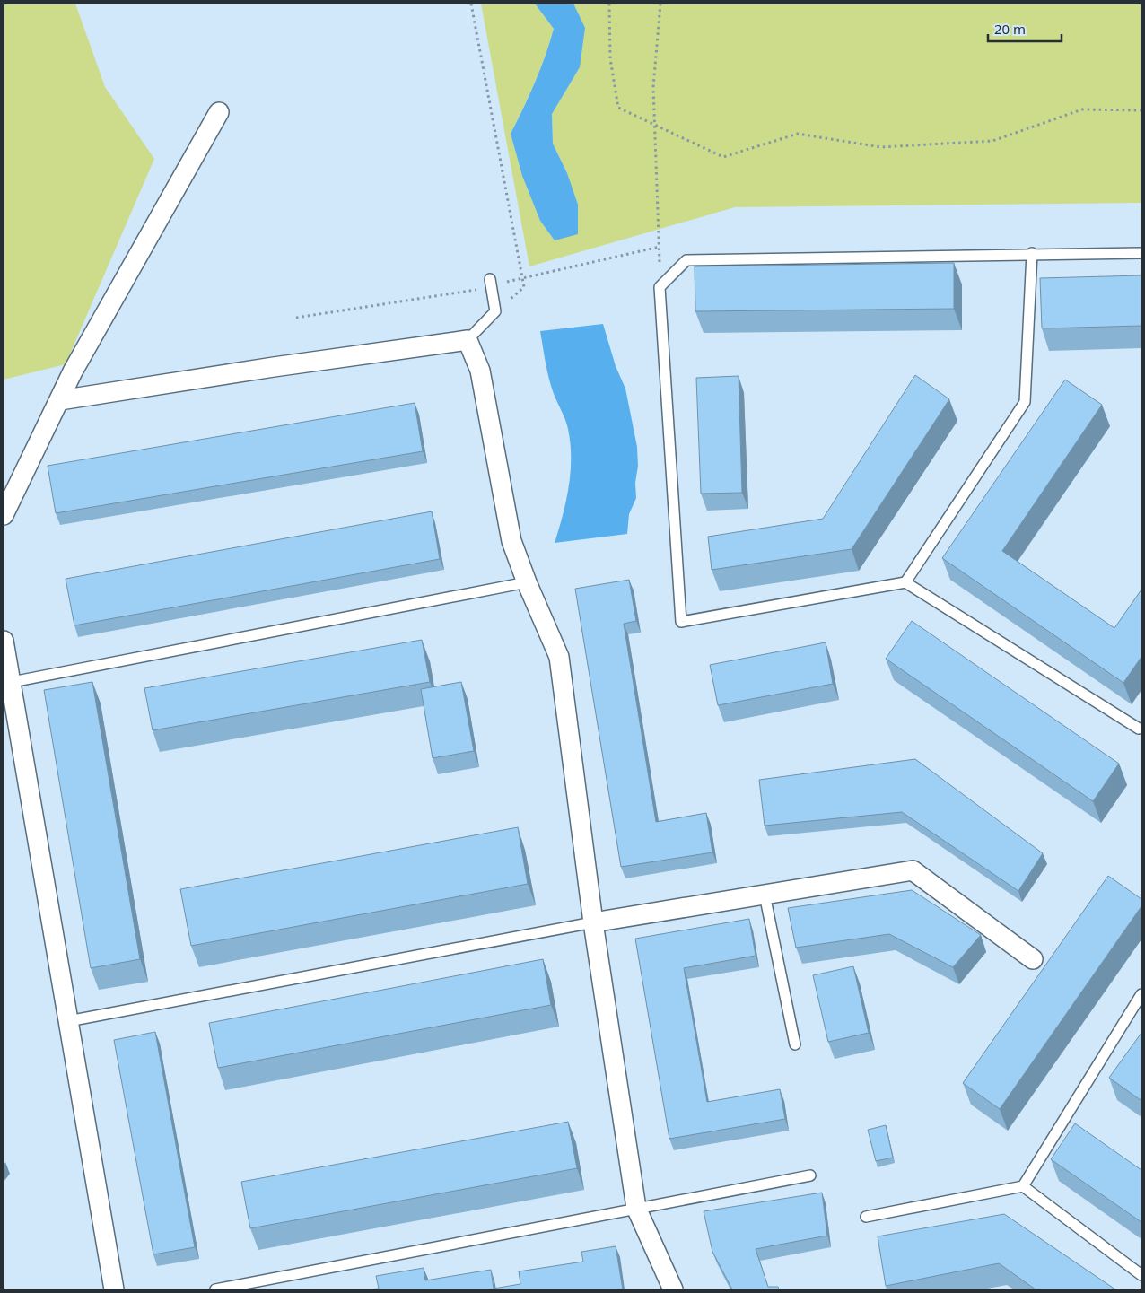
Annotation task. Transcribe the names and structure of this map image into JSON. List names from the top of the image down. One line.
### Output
{"scale_bar":"20 m"}
